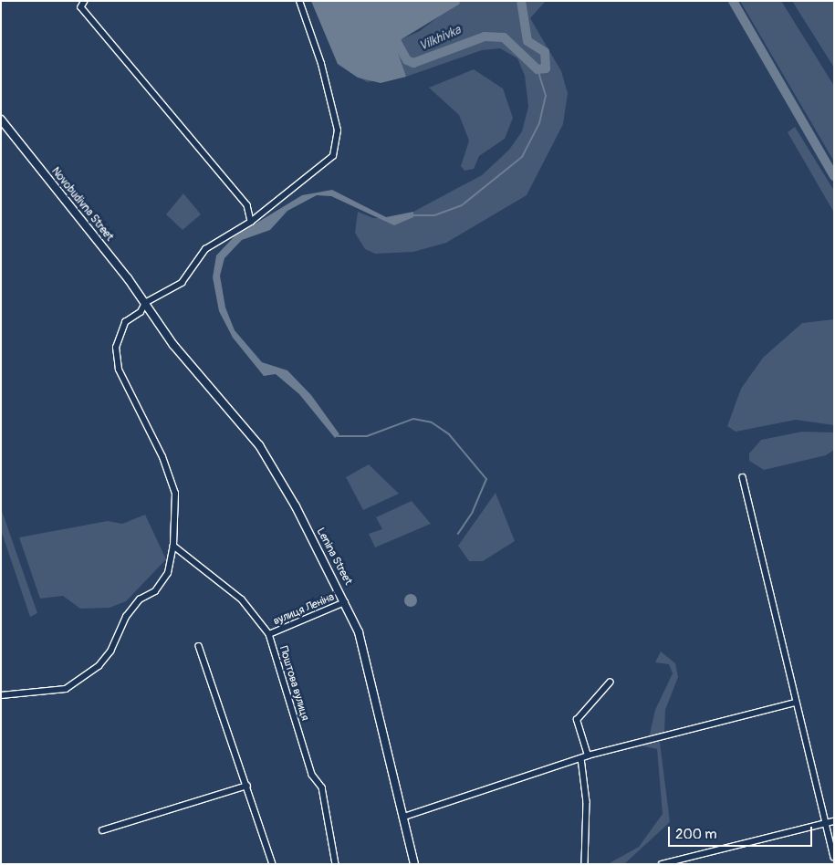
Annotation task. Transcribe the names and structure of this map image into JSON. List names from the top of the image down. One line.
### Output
{"streets":{"street":["Novobudivna Street","Lenina Street","вулиця Леніна","Поштова вулиця"]},"crossings":[["Novobudivna Street","Lenina Street"],["Lenina Street","вулиця Леніна"],["вулиця Леніна","Поштова вулиця"]],"water":["Vilkhivka"],"scale_bar":"200 m"}
